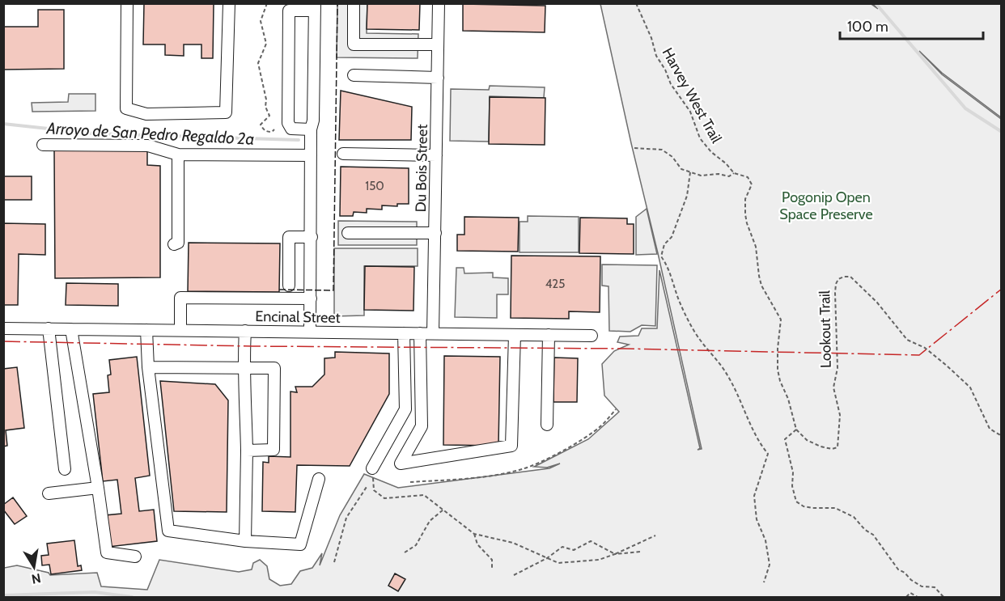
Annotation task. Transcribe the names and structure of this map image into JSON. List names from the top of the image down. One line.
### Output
{"streets":{"street":["Du Bois Street","Encinal Street"],"path":["Harvey West Trail","Lookout Trail"]},"crossings":[["Harvey West Trail","Lookout Trail"],["Du Bois Street","Encinal Street"]],"water":["Arroyo de San Pedro Regaldo 2a"],"parks":["Pogonip Open Space Preserve"],"house_numbers":["150","425"],"scale_bar":"100 m","north":"bottom"}
